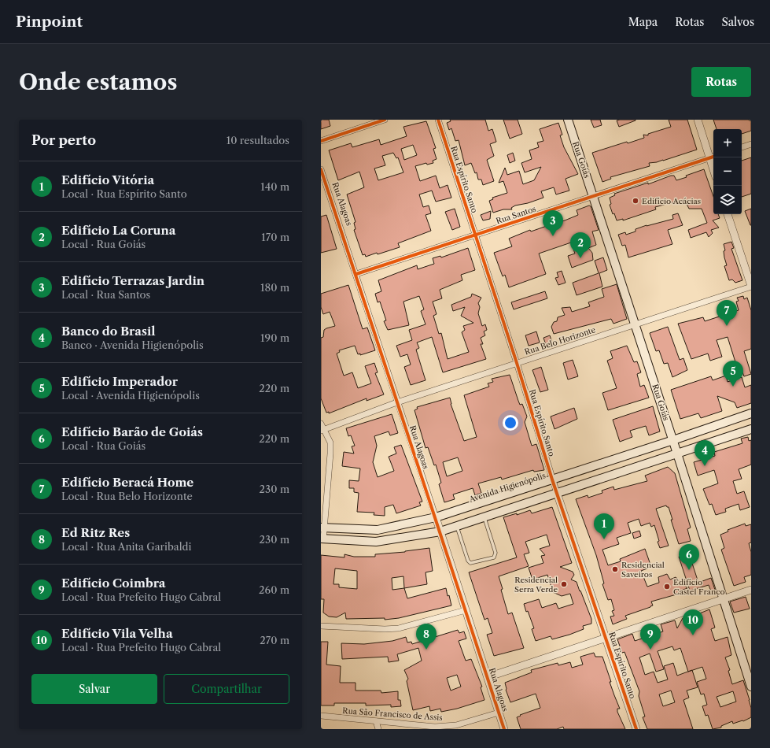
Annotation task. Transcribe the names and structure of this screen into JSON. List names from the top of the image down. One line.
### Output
{"streets":{"main road":["Rua Goiás","Avenida Higienópolis"],"street":["Rua Espírito Santo","Rua Alagoas","Rua Santos","Rua Belo Horizonte","Rua São Francisco de Assis"]},"crossings":[["Rua Goiás","Rua Santos"],["Rua Goiás","Rua Belo Horizonte"],["Rua Goiás","Avenida Higienópolis"],["Rua Espírito Santo","Rua Santos"],["Rua Espírito Santo","Rua Belo Horizonte"],["Rua Espírito Santo","Avenida Higienópolis"],["Rua Alagoas","Rua Santos"],["Rua Alagoas","Rua Belo Horizonte"],["Rua Alagoas","Avenida Higienópolis"],["Rua Alagoas","Rua São Francisco de Assis"]],"places":["Edifício Acácias","Residencial Saveiros","Residencial Serra Verde","Edifício Castel Franco"],"page":{"header":"Pinpoint","nav":["Mapa","Rotas","Salvos"],"buttons":["Rotas",["Salvar","Compartilhar"]],"title":"Onde estamos","heading":["Por perto","10 resultados"],"map_buttons":["+","−"],"list":[{"mark":"1","name":"Edifício Vitória","note":"Local · Rua Espírito Santo","value":"140 m"},{"mark":"2","name":"Edifício La Coruna","note":"Local · Rua Goiás","value":"170 m"},{"mark":"3","name":"Edifício Terrazas Jardin","note":"Local · Rua Santos","value":"180 m"},{"mark":"4","name":"Banco do Brasil","note":"Banco · Avenida Higienópolis","value":"190 m"},{"mark":"5","name":"Edifício Imperador","note":"Local · Avenida Higienópolis","value":"220 m"},{"mark":"6","name":"Edifício Barão de Goiás","note":"Local · Rua Goiás","value":"220 m"},{"mark":"7","name":"Edifício Beracá Home","note":"Local · Rua Belo Horizonte","value":"230 m"},{"mark":"8","name":"Ed Ritz Res","note":"Local · Rua Anita Garibaldi","value":"230 m"},{"mark":"9","name":"Edifício Coimbra","note":"Local · Rua Prefeito Hugo Cabral","value":"260 m"},{"mark":"10","name":"Edifício Vila Velha","note":"Local · Rua Prefeito Hugo Cabral","value":"270 m"}],"pins":["3","2","7","5","4","1","6","10","8","9"]}}
